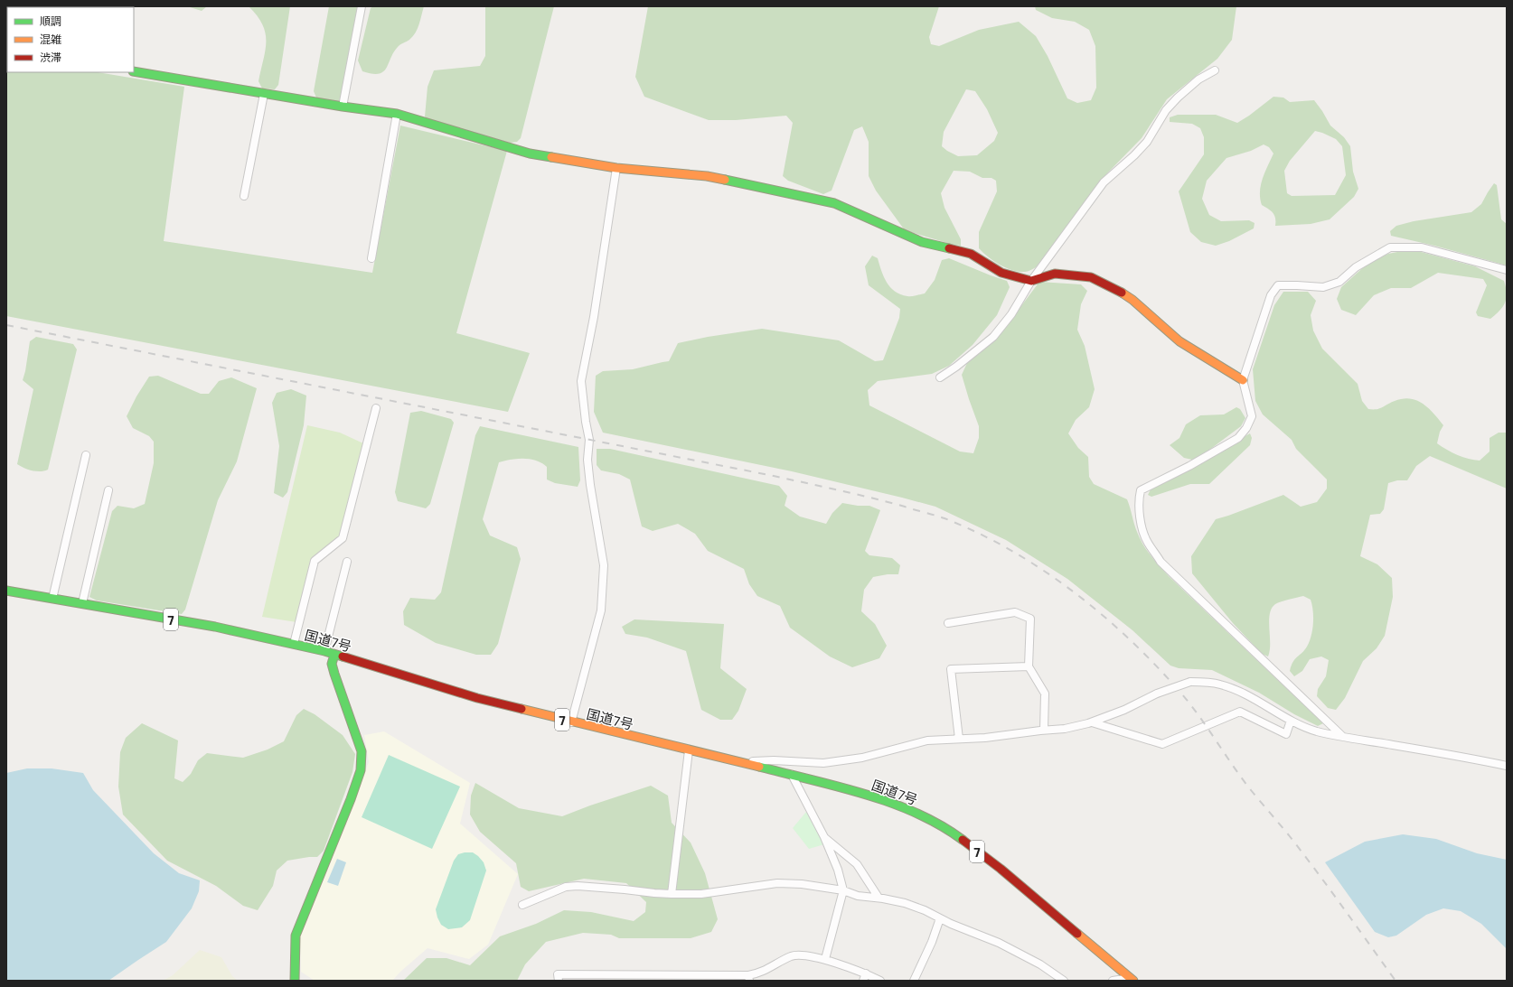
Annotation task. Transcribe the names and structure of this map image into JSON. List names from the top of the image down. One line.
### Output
{"streets":{"main road":["7","国道7号"]},"legend":["順調","混雑","渋滞"]}
